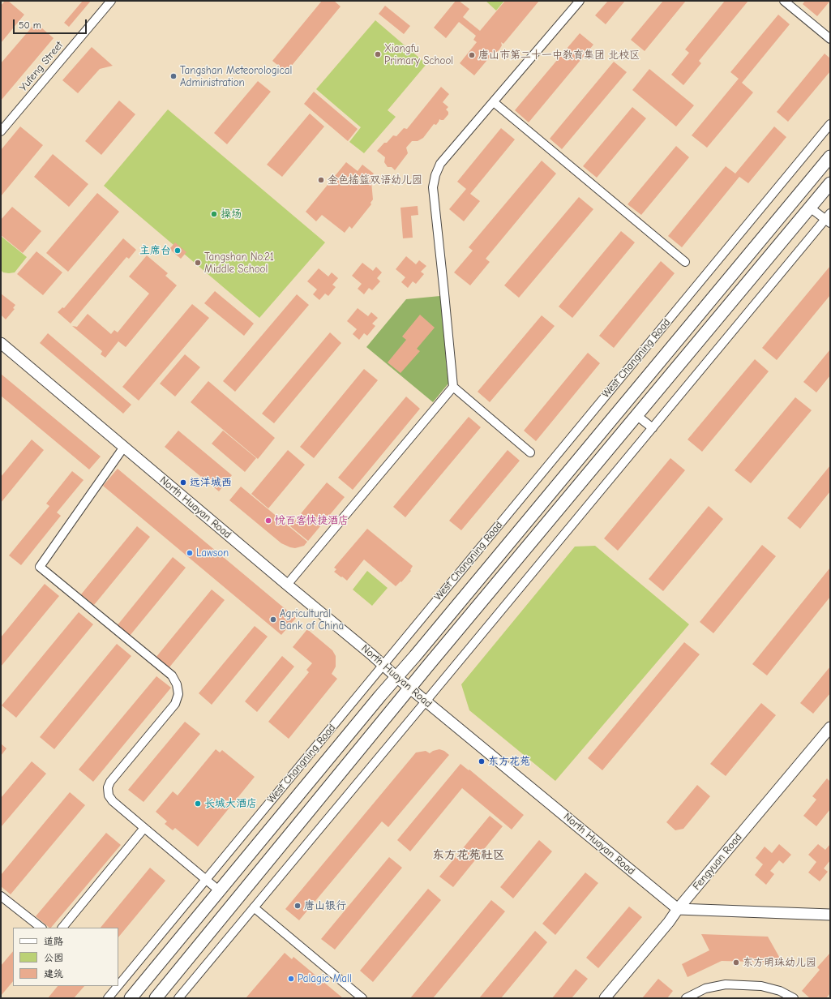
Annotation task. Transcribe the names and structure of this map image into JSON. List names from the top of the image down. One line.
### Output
{"streets":{"main road":["West Changning Road"],"street":["Yufeng Street","North Huayan Road","Fengyuan Road"]},"crossings":[["West Changning Road","North Huayan Road"],["North Huayan Road","Fengyuan Road"]],"districts":["东方花苑社区"],"places":["Xiangfu Primary School","唐山市第二十一中教育集团 北校区","Tangshan Meteorological Administration","金色摇篮双语幼儿园","操场","主席台","Tangshan No.21 Middle School","远洋城西","悦百客快捷酒店","Lawson","Agricultural Bank of China","东方花苑","长城大酒店","唐山银行","东方明珠幼儿园","Palagic Mall"],"legend":["道路","公园","建筑"],"scale_bar":"50 m"}
